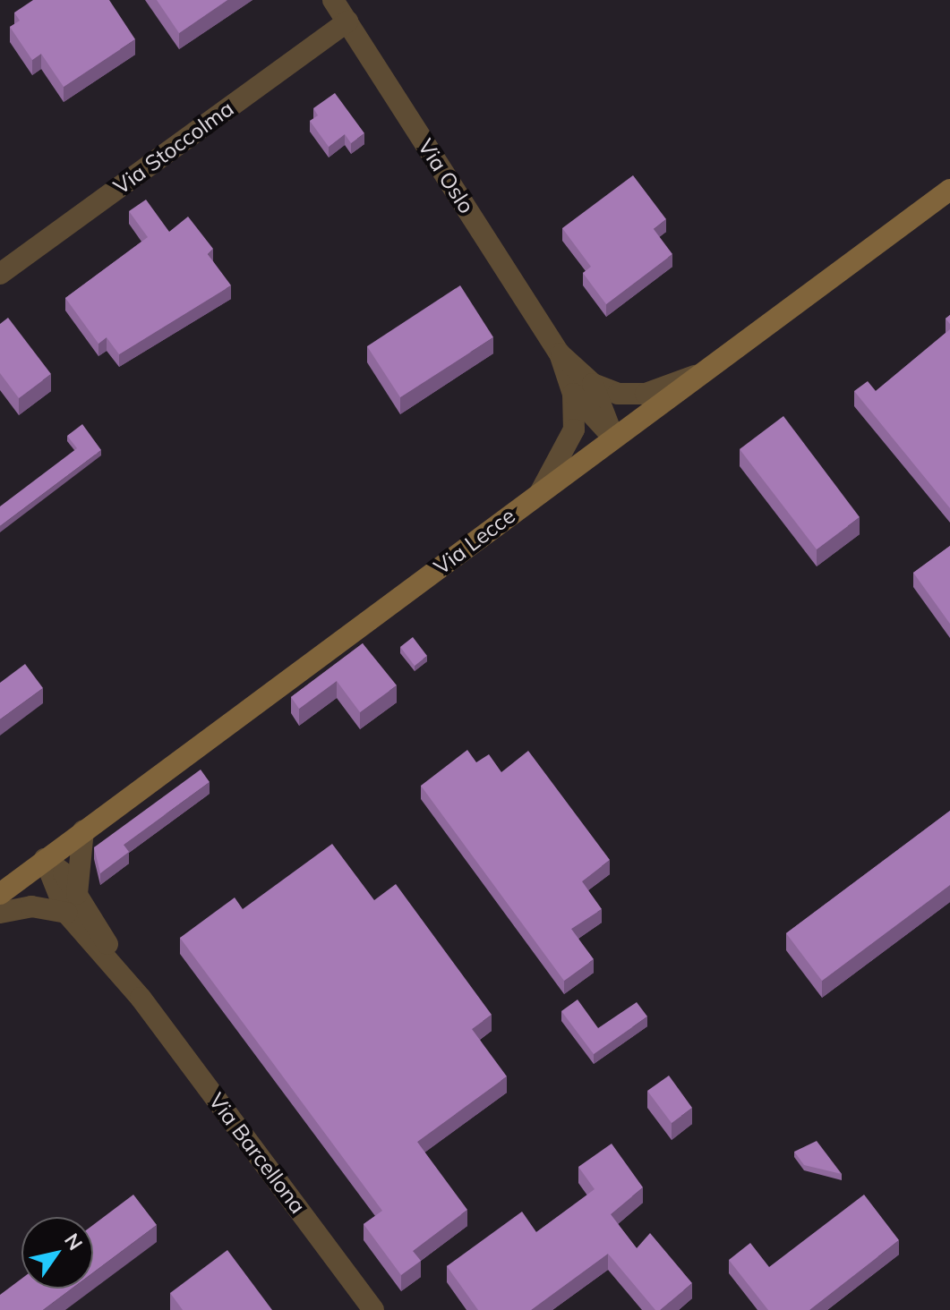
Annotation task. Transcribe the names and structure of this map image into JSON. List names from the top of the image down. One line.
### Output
{"streets":{"main road":["Via Lecce"],"street":["Via Stoccolma","Via Oslo","Via Barcellona"]},"crossings":[["Via Stoccolma","Via Oslo"],["Via Lecce","Via Barcellona"]],"north":"top right"}
